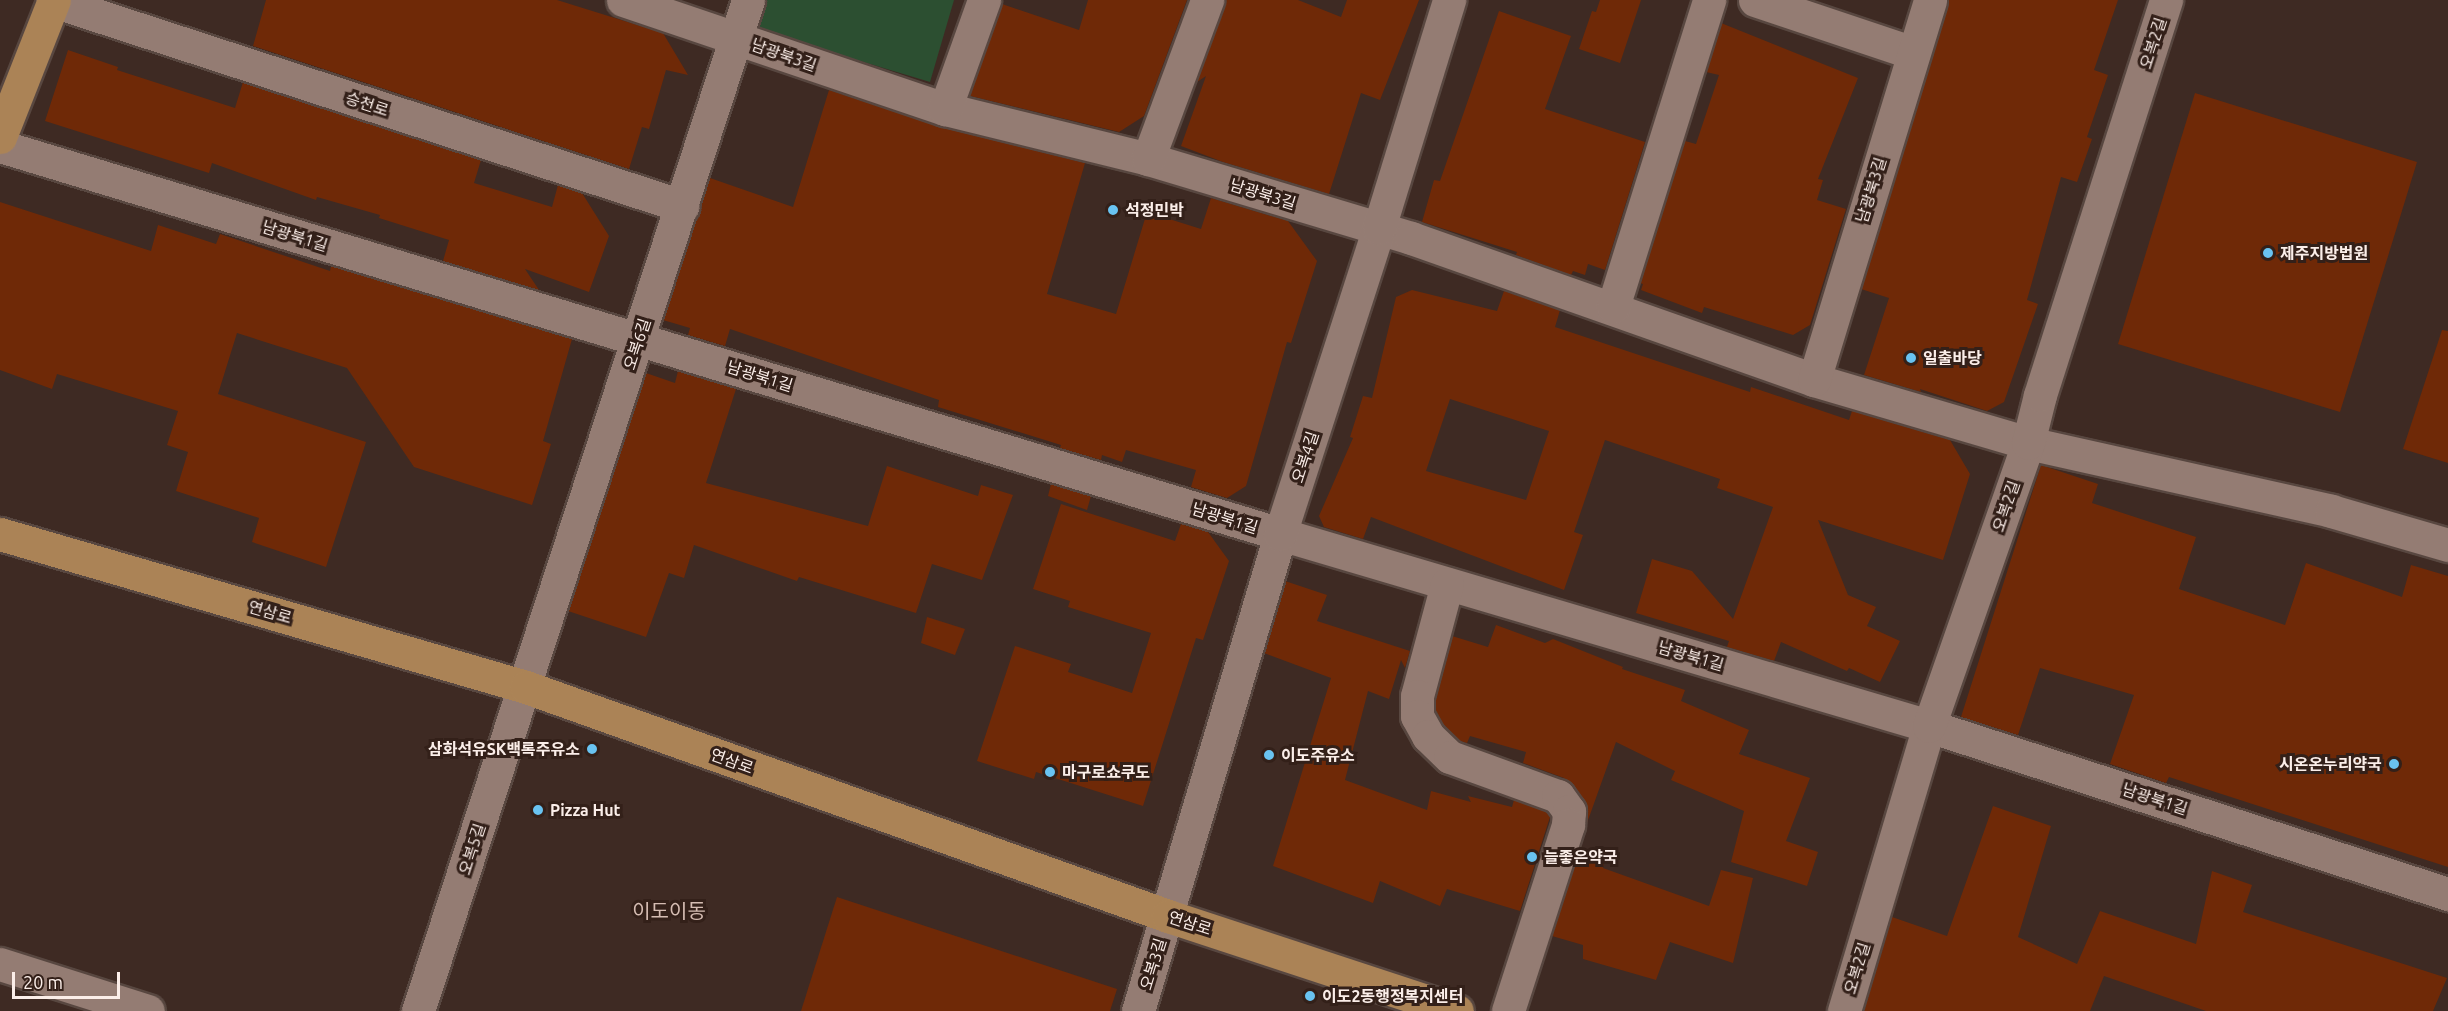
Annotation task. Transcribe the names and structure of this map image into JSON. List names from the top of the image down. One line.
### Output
{"streets":{"main road":["승천로","연삼로"],"street":["오복2길","남광북3길","남광북1길","오복6길","오복4길","오복5길","오복3길"]},"crossings":[["오복2길","남광북3길"],["오복2길","남광북1길"],["남광북3길","오복6길"],["남광북3길","오복4길"],["승천로","오복6길"],["남광북1길","오복6길"],["남광북1길","오복4길"],["오복6길","연삼로"],["오복6길","오복5길"],["오복4길","연삼로"],["오복4길","오복3길"],["연삼로","오복5길"],["연삼로","오복3길"]],"districts":["이도이동"],"places":["석정민박","제주지방법원","일출바당","삼화석유SK백록주유소","이도주유소","시온온누리약국","마구로쇼쿠도","Pizza Hut","늘좋은약국","이도2동행정복지센터"],"scale_bar":"20 m"}
